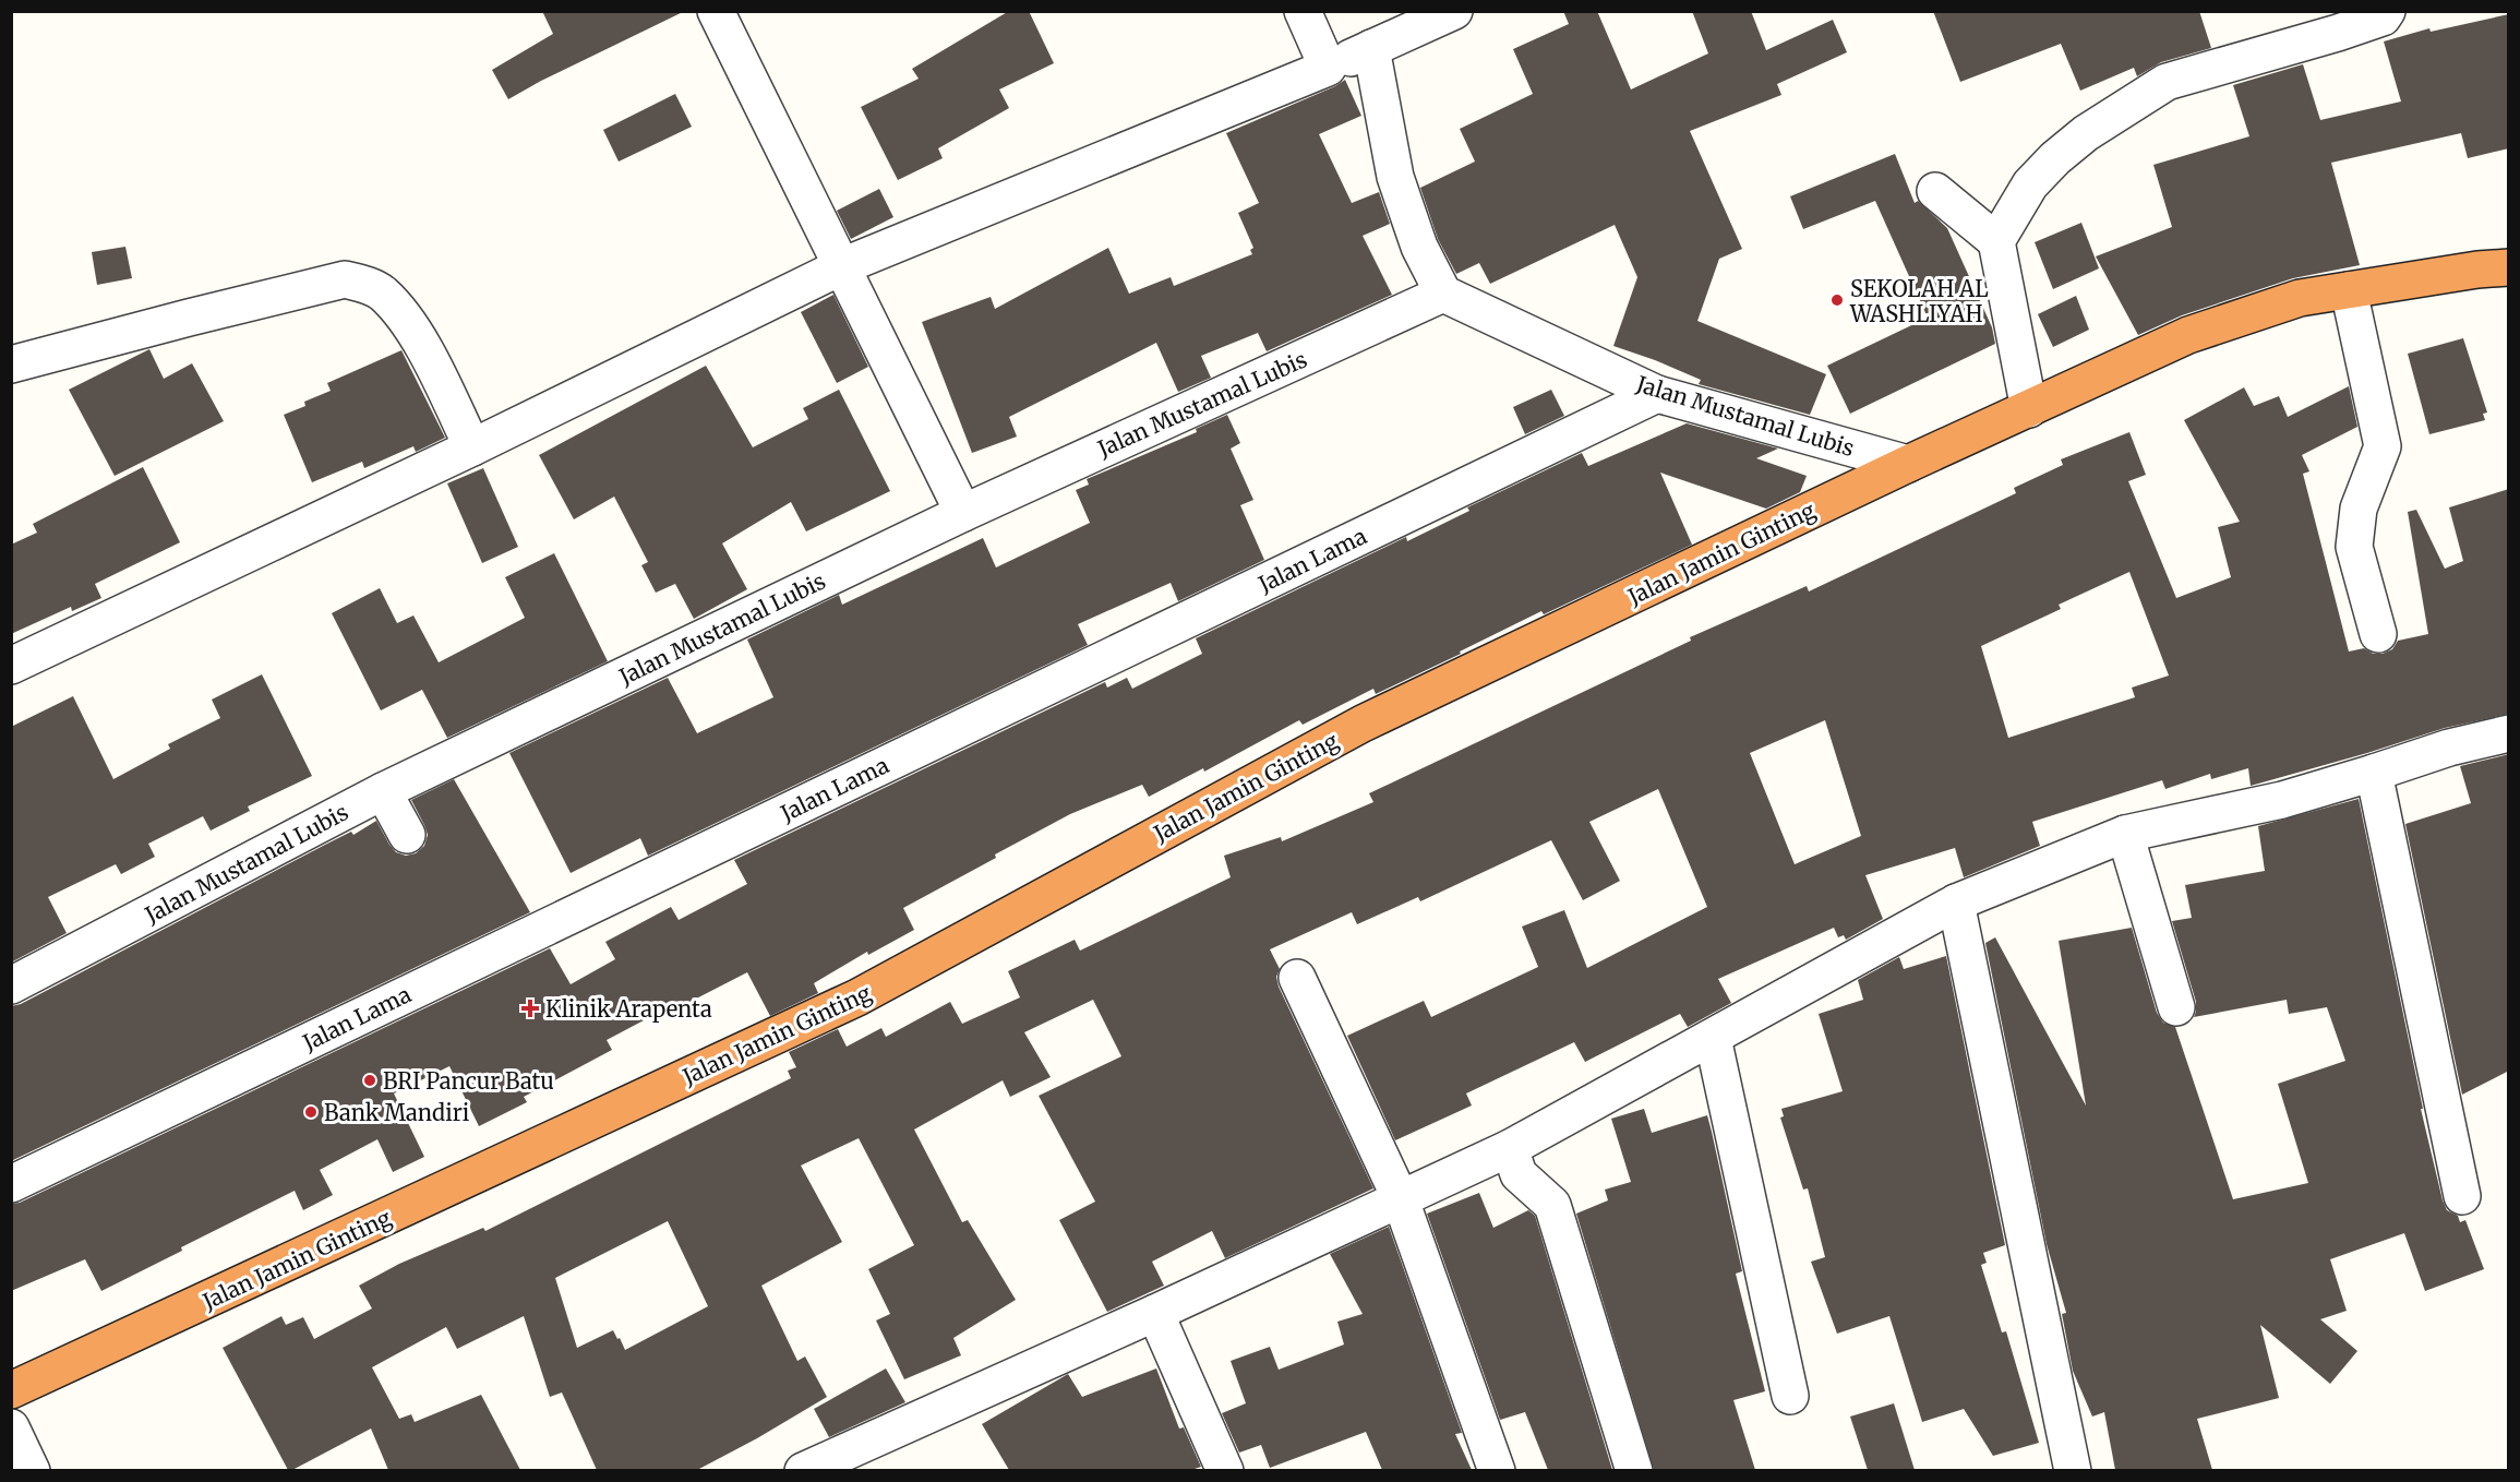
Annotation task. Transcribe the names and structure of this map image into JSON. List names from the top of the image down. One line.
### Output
{"streets":{"highway":["Jalan Jamin Ginting"],"street":["Jalan Mustamal Lubis","Jalan Lama"]},"crossings":[["Jalan Mustamal Lubis","Jalan Jamin Ginting"],["Jalan Mustamal Lubis","Jalan Lama"]],"places":{"other":["SEKOLAH AL WASHLIYAH","BRI Pancur Batu","Bank Mandiri"],"health":["Klinik Arapenta"]}}
